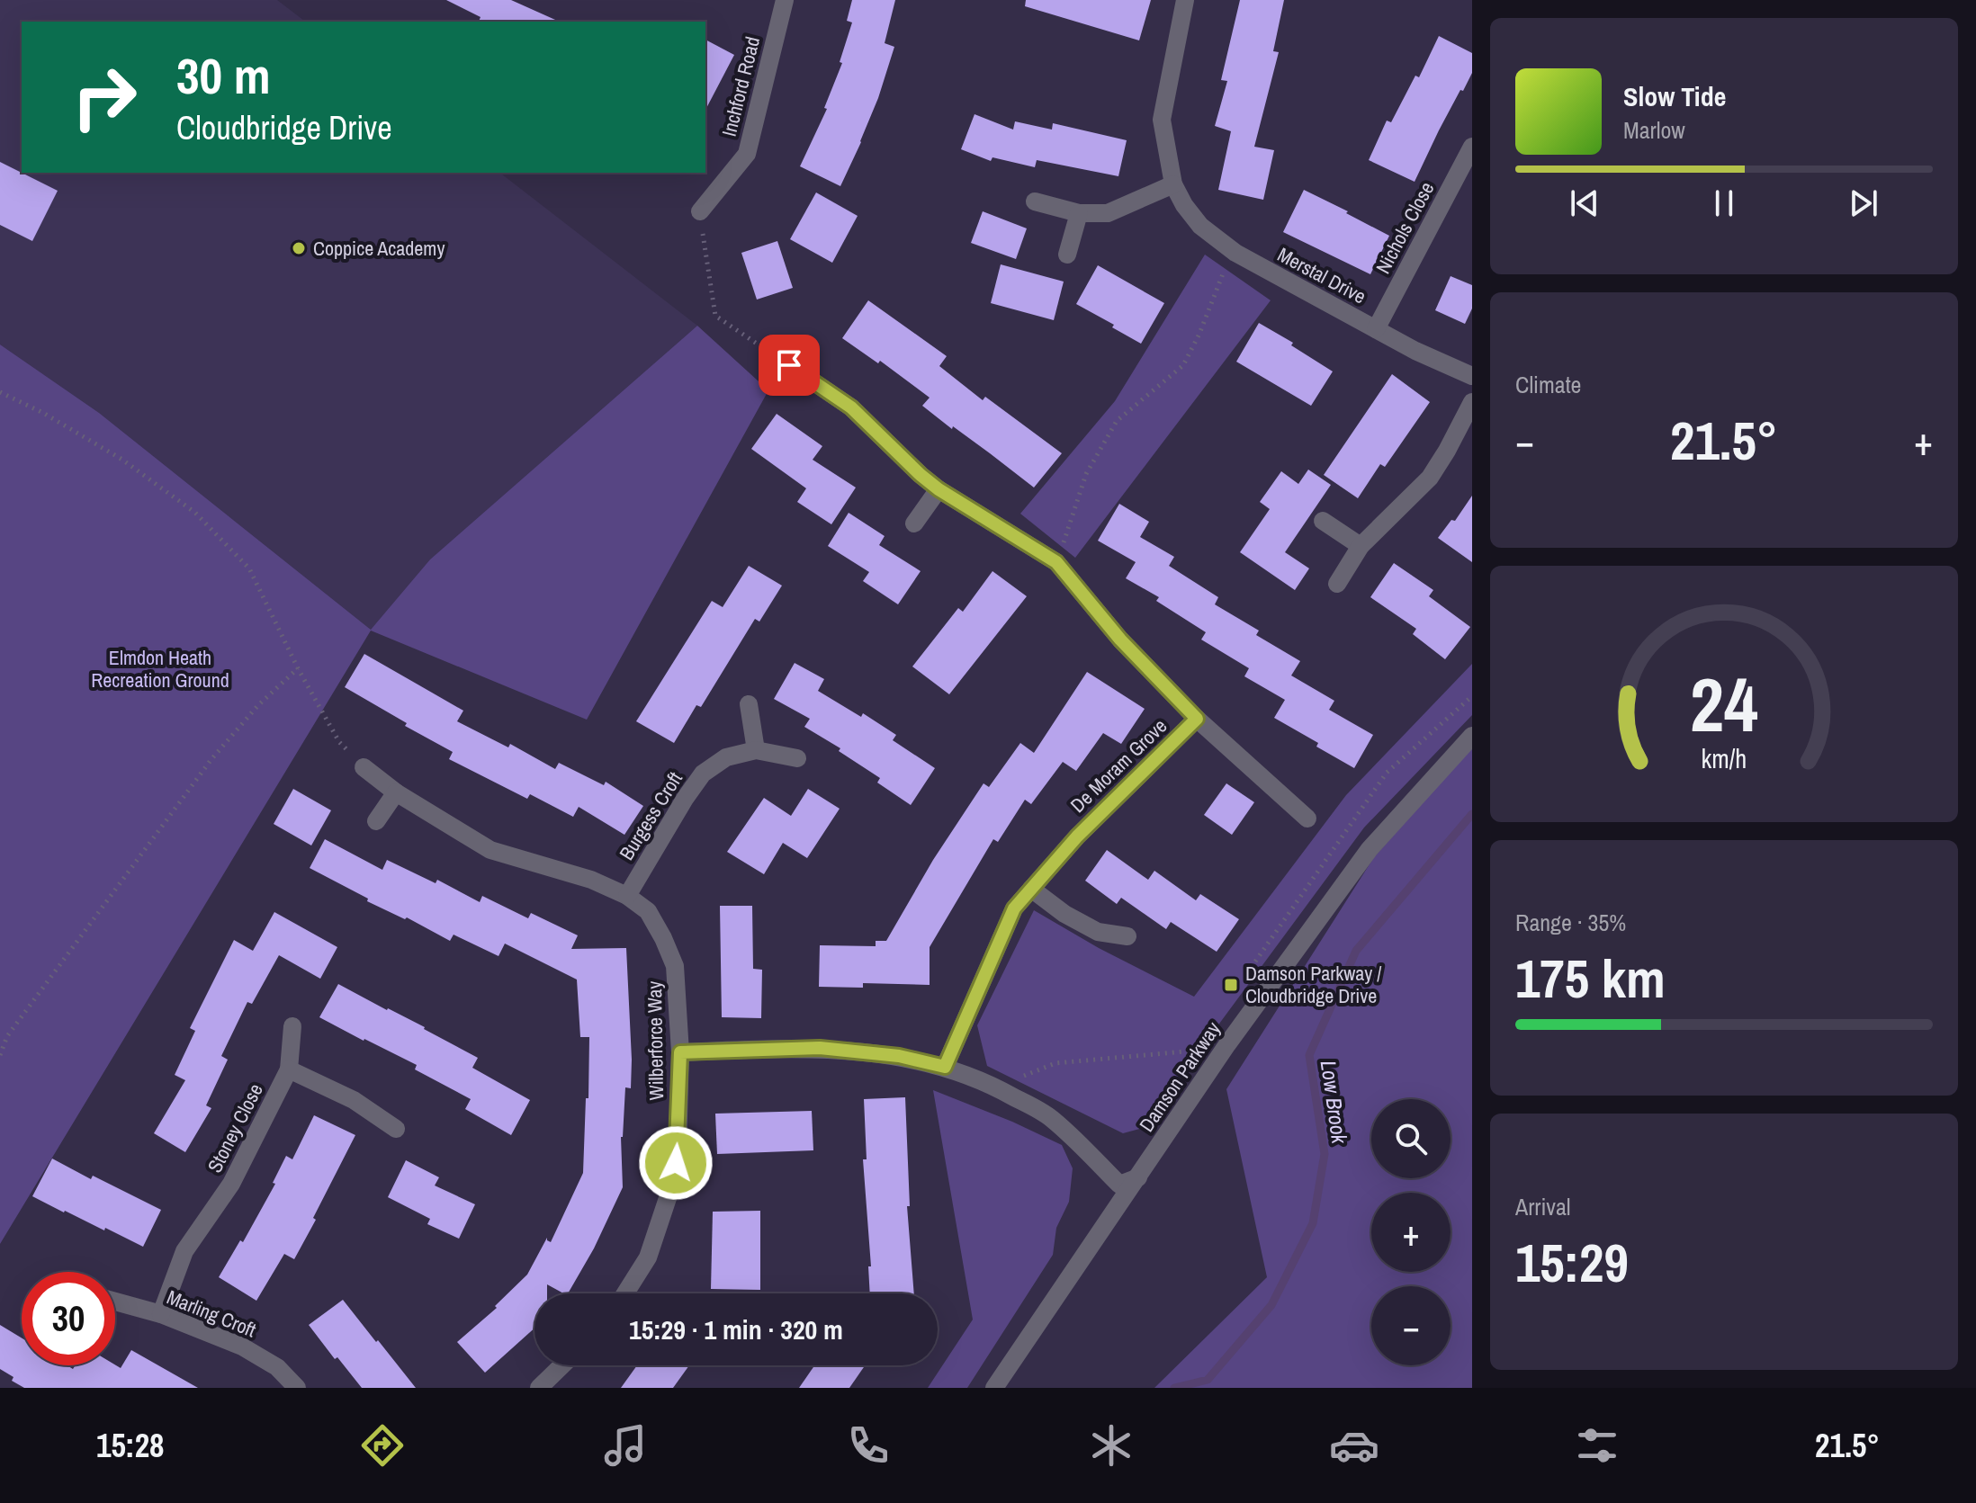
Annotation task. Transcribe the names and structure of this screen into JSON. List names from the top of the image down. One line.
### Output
{"streets":{"street":["Inchford Road","Nichols Close","Merstal Drive","De Moram Grove","Burgess Croft","Wilberforce Way","Damson Parkway","Stoney Close","Marling Croft"]},"crossings":[["Nichols Close","Merstal Drive"],["Burgess Croft","Wilberforce Way"],["Stoney Close","Marling Croft"]],"water":["Low Brook"],"parks":["Elmdon Heath Recreation Ground"],"places":{"other":["Coppice Academy"],"transit":["Damson Parkway / Cloudbridge Drive"]},"page":{"turn":["30 m","Cloudbridge Drive"],"song":["Slow Tide","Marlow"],"tile":["Climate",["Range · 35%","175 km"],["Arrival","15:29"]],"heat":["−","21.5°","+"],"map_buttons":["+","−"],"limit":"30","trip":"15:29 · 1 min · 320 m","tabs":["15:28","21.5°"],"gauge":["24","km/h"]}}
